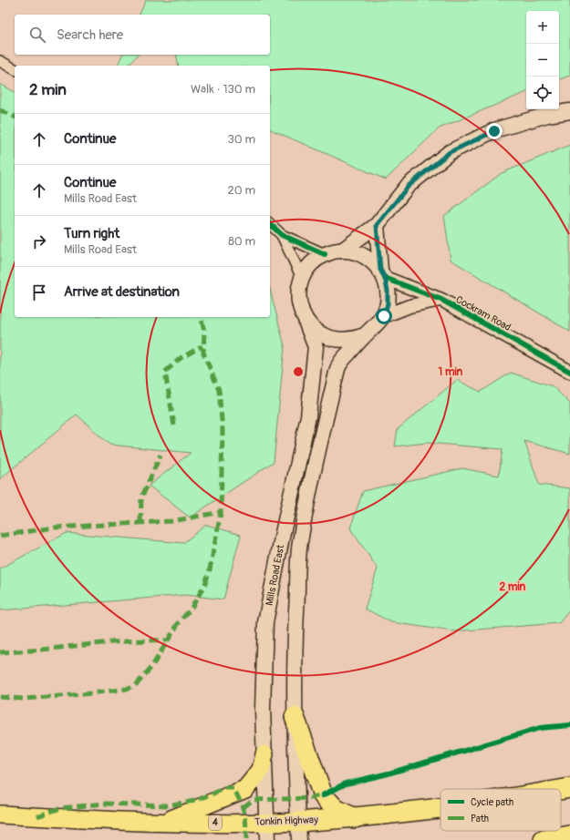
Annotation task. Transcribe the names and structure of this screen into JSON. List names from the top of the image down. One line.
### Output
{"streets":{"highway":["Tonkin Highway","4"],"main road":["Mills Road East"],"street":["Cockram Road"]},"crossings":[["Cockram Road","Mills Road East"],["Mills Road East","Tonkin Highway"]],"legend":["Cycle path","Path"],"page":{"map_buttons":["+","−"],"search":"Search here","heading":["2 min","Walk · 130 m"],"list":[["Continue","30 m"],["Continue","Mills Road East","20 m"],["Turn right","Mills Road East","80 m"],"Arrive at destination"]},"rings":["1 min","2 min"]}
